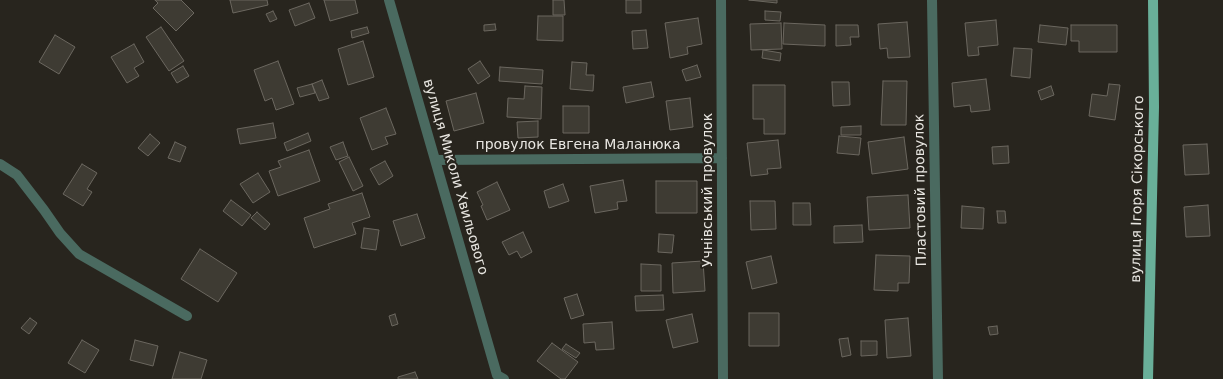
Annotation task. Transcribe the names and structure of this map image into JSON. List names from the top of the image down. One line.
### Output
{"streets":{"main road":["вулиця Ігоря Сікорського"],"street":["провулок Евгена Маланюка","вулиця Миколи Хвильового","Учнівський провулок","Пластовий провулок"]},"crossings":[["провулок Евгена Маланюка","вулиця Миколи Хвильового"],["провулок Евгена Маланюка","Учнівський провулок"]]}
